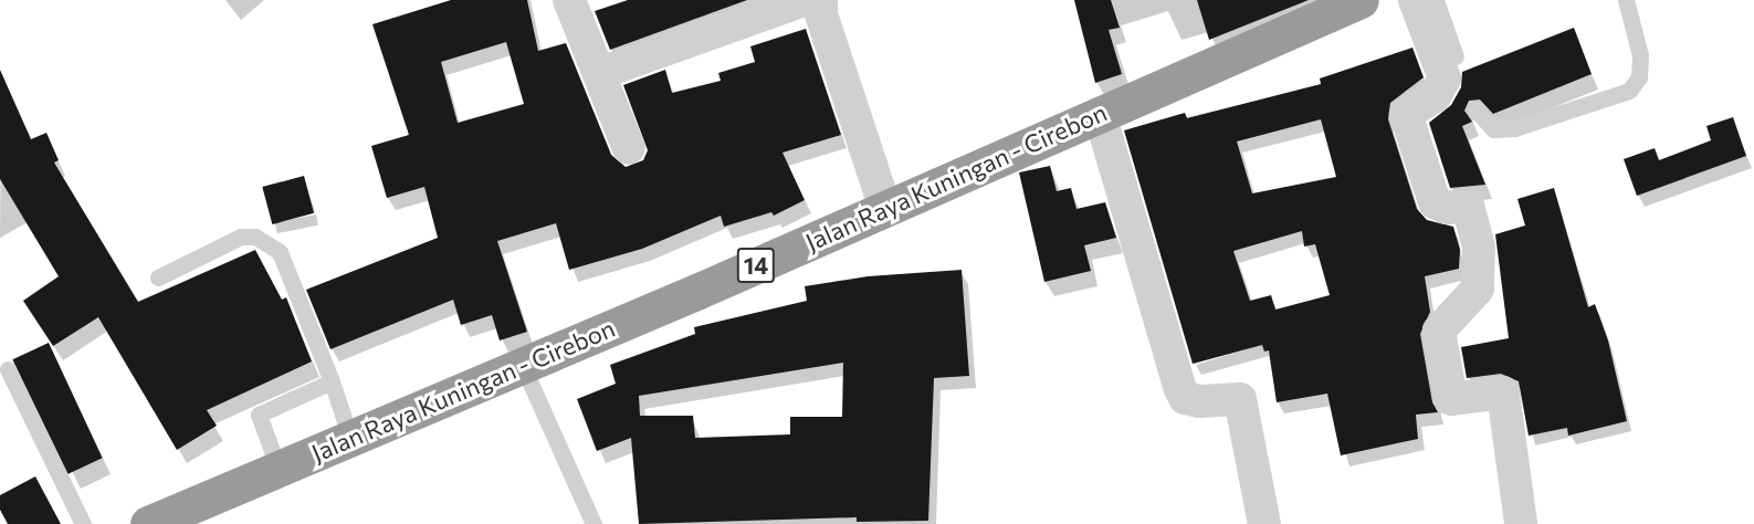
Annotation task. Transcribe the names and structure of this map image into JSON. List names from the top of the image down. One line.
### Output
{"streets":{"highway":["Jalan Raya Kuningan - Cirebon","14"]}}
